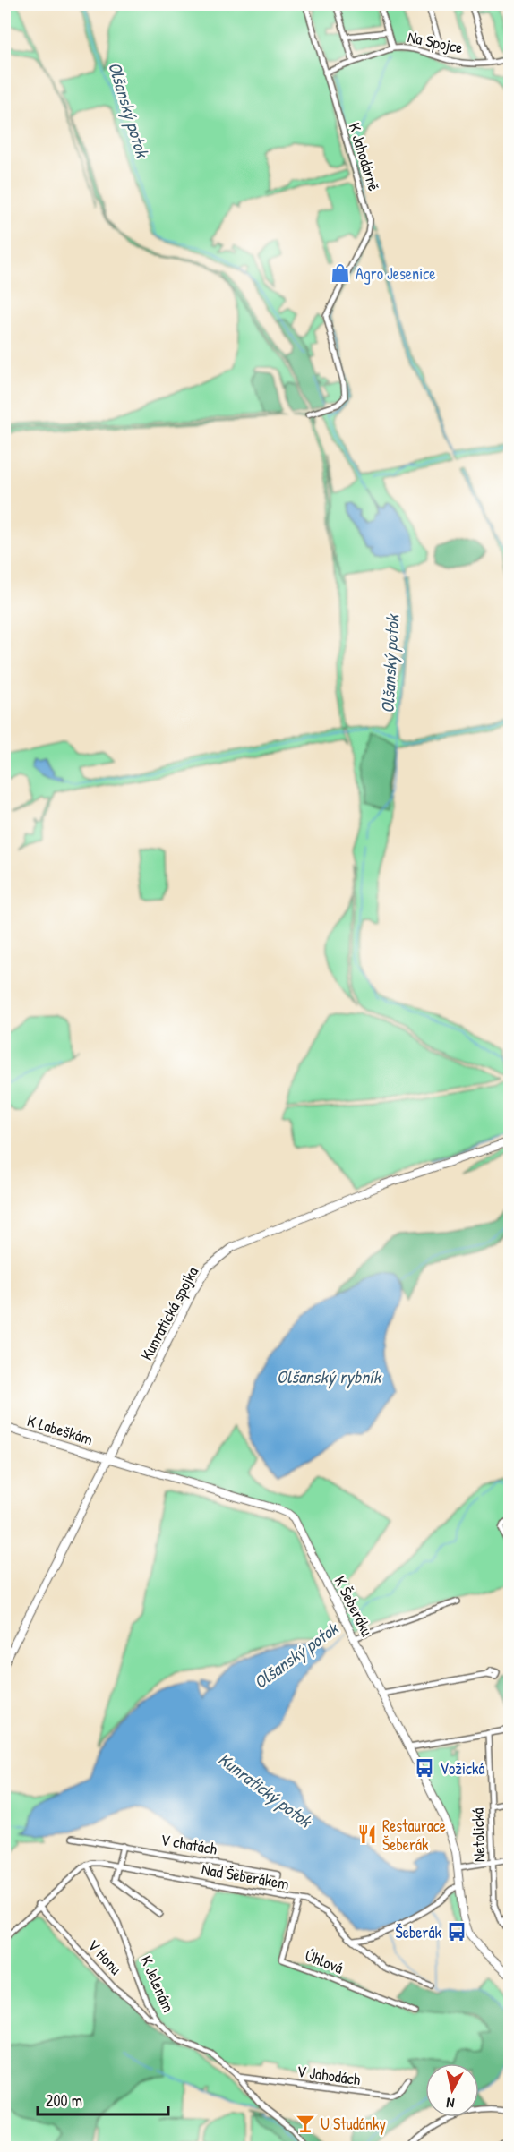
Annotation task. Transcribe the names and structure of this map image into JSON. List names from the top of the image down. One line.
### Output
{"streets":{"street":["Na Spojce","K Jahodárně","Kunratická spojka","K Labeškám","K Šeberáku","Netolická","V chatách","Nad Šeberákem","V Honu","Úhlová","K Jelenám","V Jahodách"]},"crossings":[["Na Spojce","K Jahodárně"],["Kunratická spojka","K Labeškám"],["Kunratická spojka","K Šeberáku"],["K Labeškám","K Šeberáku"],["V chatách","Nad Šeberákem"],["Nad Šeberákem","Úhlová"],["Nad Šeberákem","K Jelenám"],["V Honu","K Jelenám"],["K Jelenám","V Jahodách"]],"water":["Olšanský potok","Olšanský rybník","Kunratický potok"],"places":{"shop":["Agro Jesenice"],"bus stop":["Vožická","Šeberák"],"restaurant":["Restaurace Šeberák"],"bar":["U Studánky"]},"scale_bar":"200 m","north":"bottom"}
